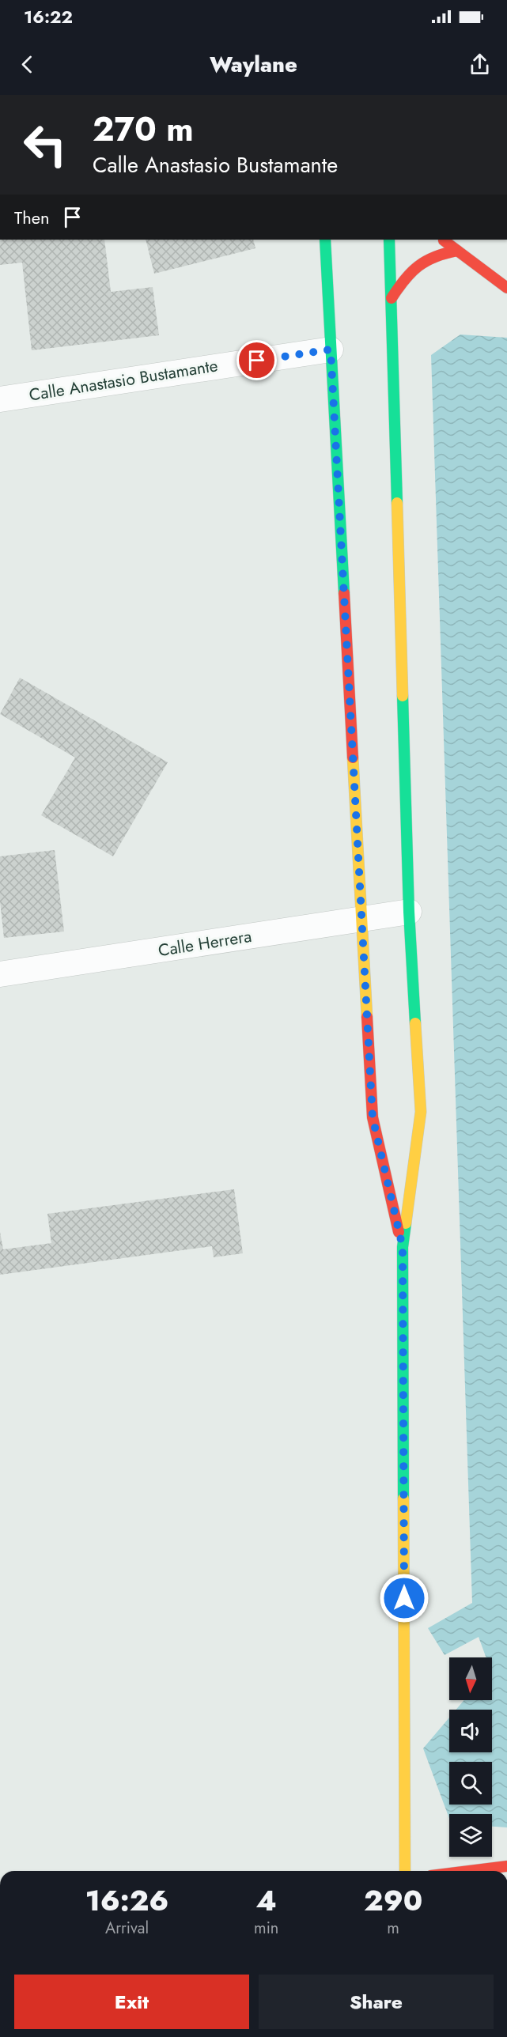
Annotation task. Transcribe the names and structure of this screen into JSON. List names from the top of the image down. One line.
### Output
{"streets":{"street":["Calle Anastasio Bustamante","Calle Herrera"]},"north":"bottom","page":{"status":"16:22","header":"Waylane","turn":["270 m","Calle Anastasio Bustamante"],"then":"Then","eta":["16:26","Arrival","4","min","290","m"],"buttons":["Exit","Share"]}}
